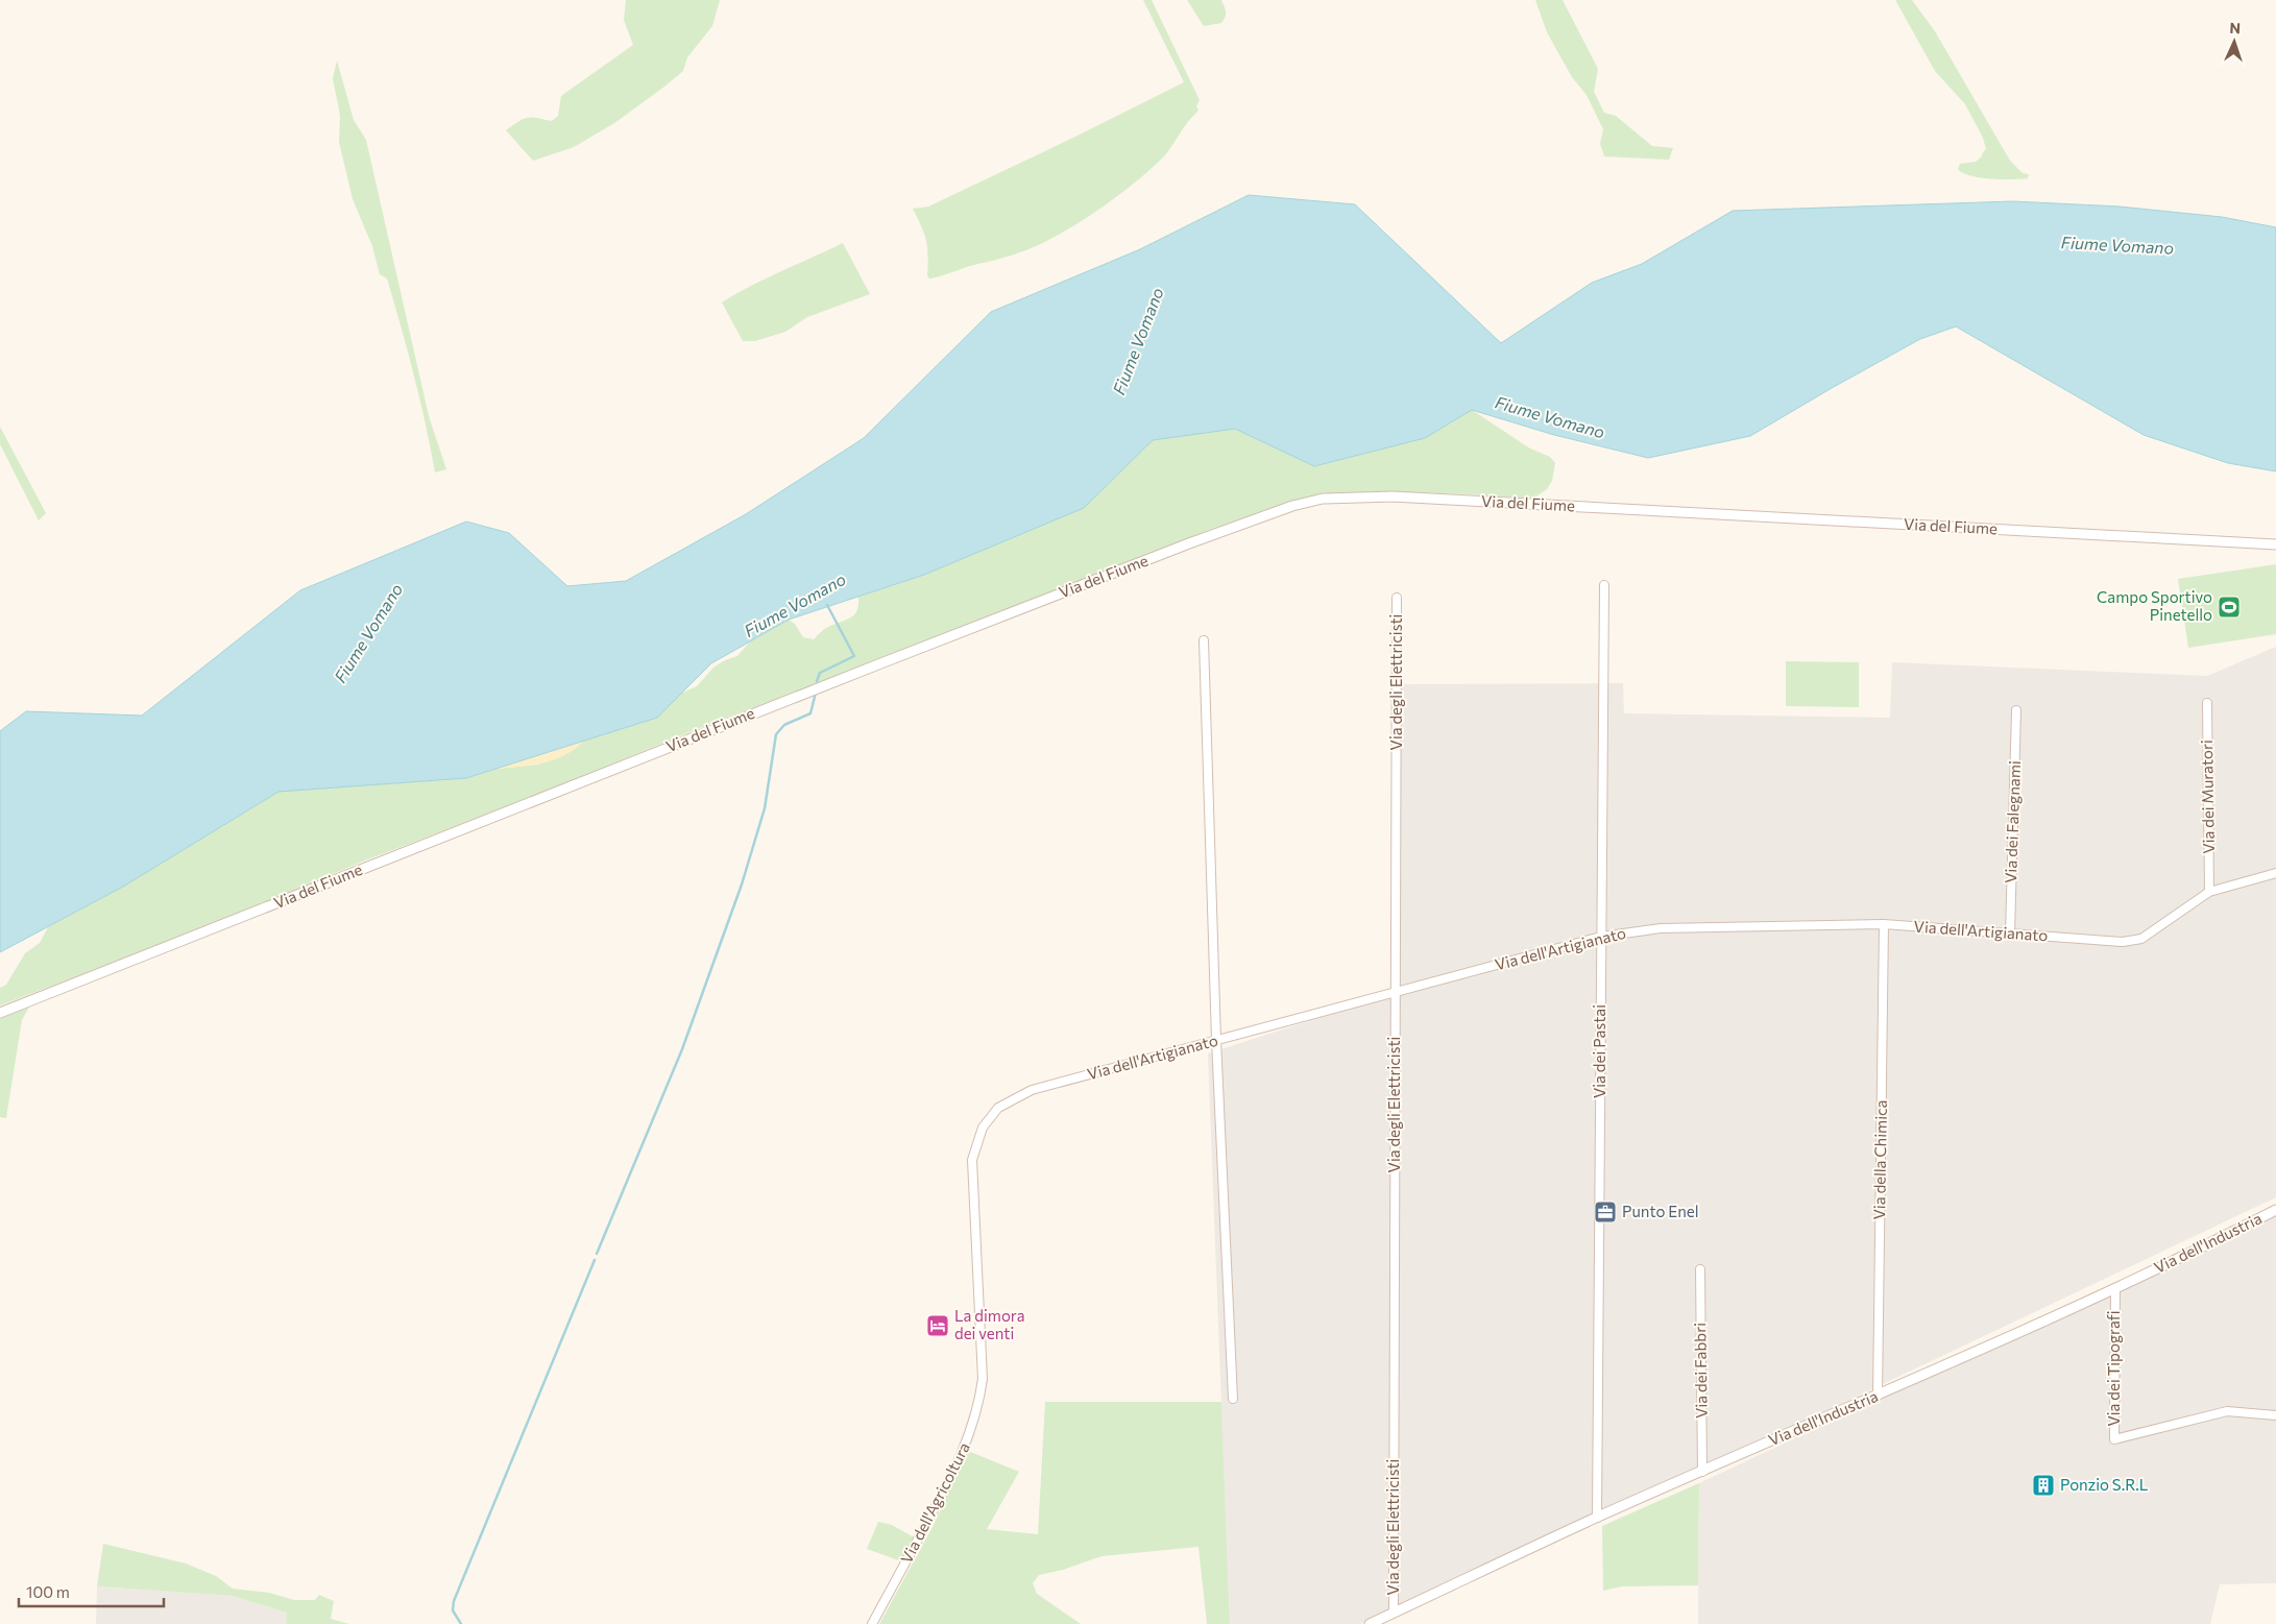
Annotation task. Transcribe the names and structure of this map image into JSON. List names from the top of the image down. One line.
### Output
{"streets":{"street":["Via del Fiume","Via degli Elettricisti","Via dei Muratori","Via dei Falegnami","Via dell'Artigianato","Via dei Pastai","Via della Chimica","Via dell'Industria","Via dei Tipografi","Via dei Fabbri","Via dell'Agricoltura"]},"crossings":[["Via degli Elettricisti","Via dell'Artigianato"],["Via degli Elettricisti","Via dell'Industria"],["Via dei Muratori","Via dell'Artigianato"],["Via dei Falegnami","Via dell'Artigianato"],["Via dell'Artigianato","Via dei Pastai"],["Via dell'Artigianato","Via della Chimica"],["Via dell'Artigianato","Via dell'Agricoltura"],["Via dei Pastai","Via dell'Industria"],["Via della Chimica","Via dell'Industria"],["Via dell'Industria","Via dei Tipografi"],["Via dell'Industria","Via dei Fabbri"]],"water":["Fiume Vomano"],"places":{"sports":["Campo Sportivo Pinetello"],"office":["Punto Enel"],"hotel":["La dimora dei venti"],"building":["Ponzio S.R.L"]},"scale_bar":"100 m","north":"top"}
